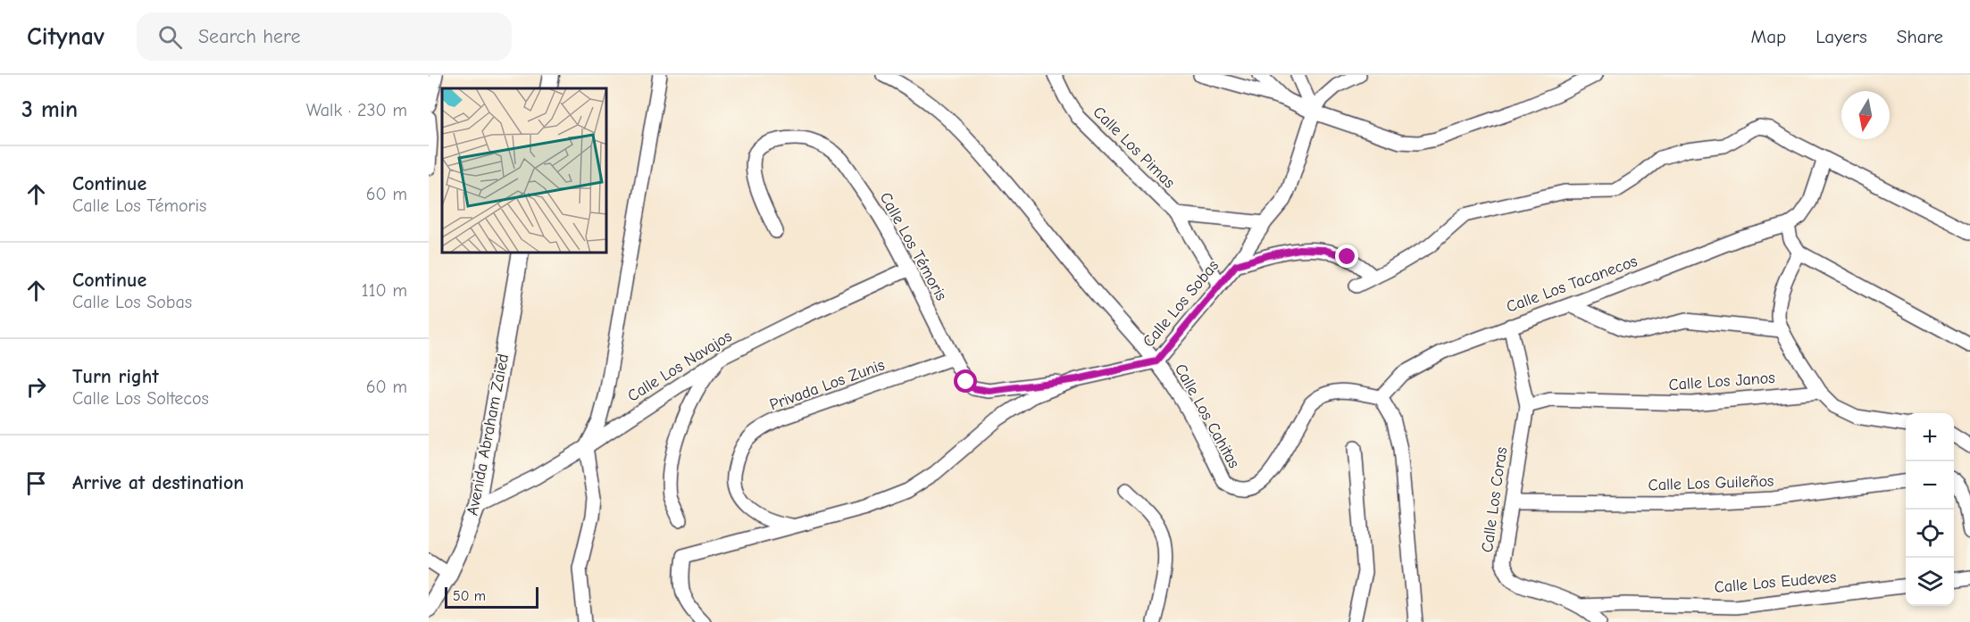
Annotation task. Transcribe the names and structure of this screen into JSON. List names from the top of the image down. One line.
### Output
{"streets":{"street":["Calle Los Pimas","Calle Los Témoris","Calle Los Tacanecos","Calle Los Sobas","Calle Los Navajos","Calle Los Janos","Privada Los Zunis","Calle Los Cahitas","Avenida Abraham Zaied","Calle Los Guileños","Calle Los Coras","Calle Los Eudeves"]},"crossings":[["Calle Los Pimas","Calle Los Sobas"],["Calle Los Témoris","Calle Los Sobas"],["Calle Los Témoris","Calle Los Navajos"],["Calle Los Témoris","Privada Los Zunis"],["Calle Los Tacanecos","Calle Los Cahitas"],["Calle Los Tacanecos","Calle Los Coras"],["Calle Los Sobas","Privada Los Zunis"],["Calle Los Sobas","Calle Los Cahitas"],["Calle Los Navajos","Avenida Abraham Zaied"],["Calle Los Janos","Calle Los Coras"],["Calle Los Guileños","Calle Los Coras"],["Calle Los Coras","Calle Los Eudeves"]],"scale_bar":"50 m","north":"bottom","page":{"header":"Citynav","search":"Search here","nav":["Map","Layers","Share"],"heading":["3 min","Walk · 230 m"],"list":[["Continue","Calle Los Témoris","60 m"],["Continue","Calle Los Sobas","110 m"],["Turn right","Calle Los Soltecos","60 m"],"Arrive at destination"],"map_buttons":["+","−"],"scale":"50 m"}}
